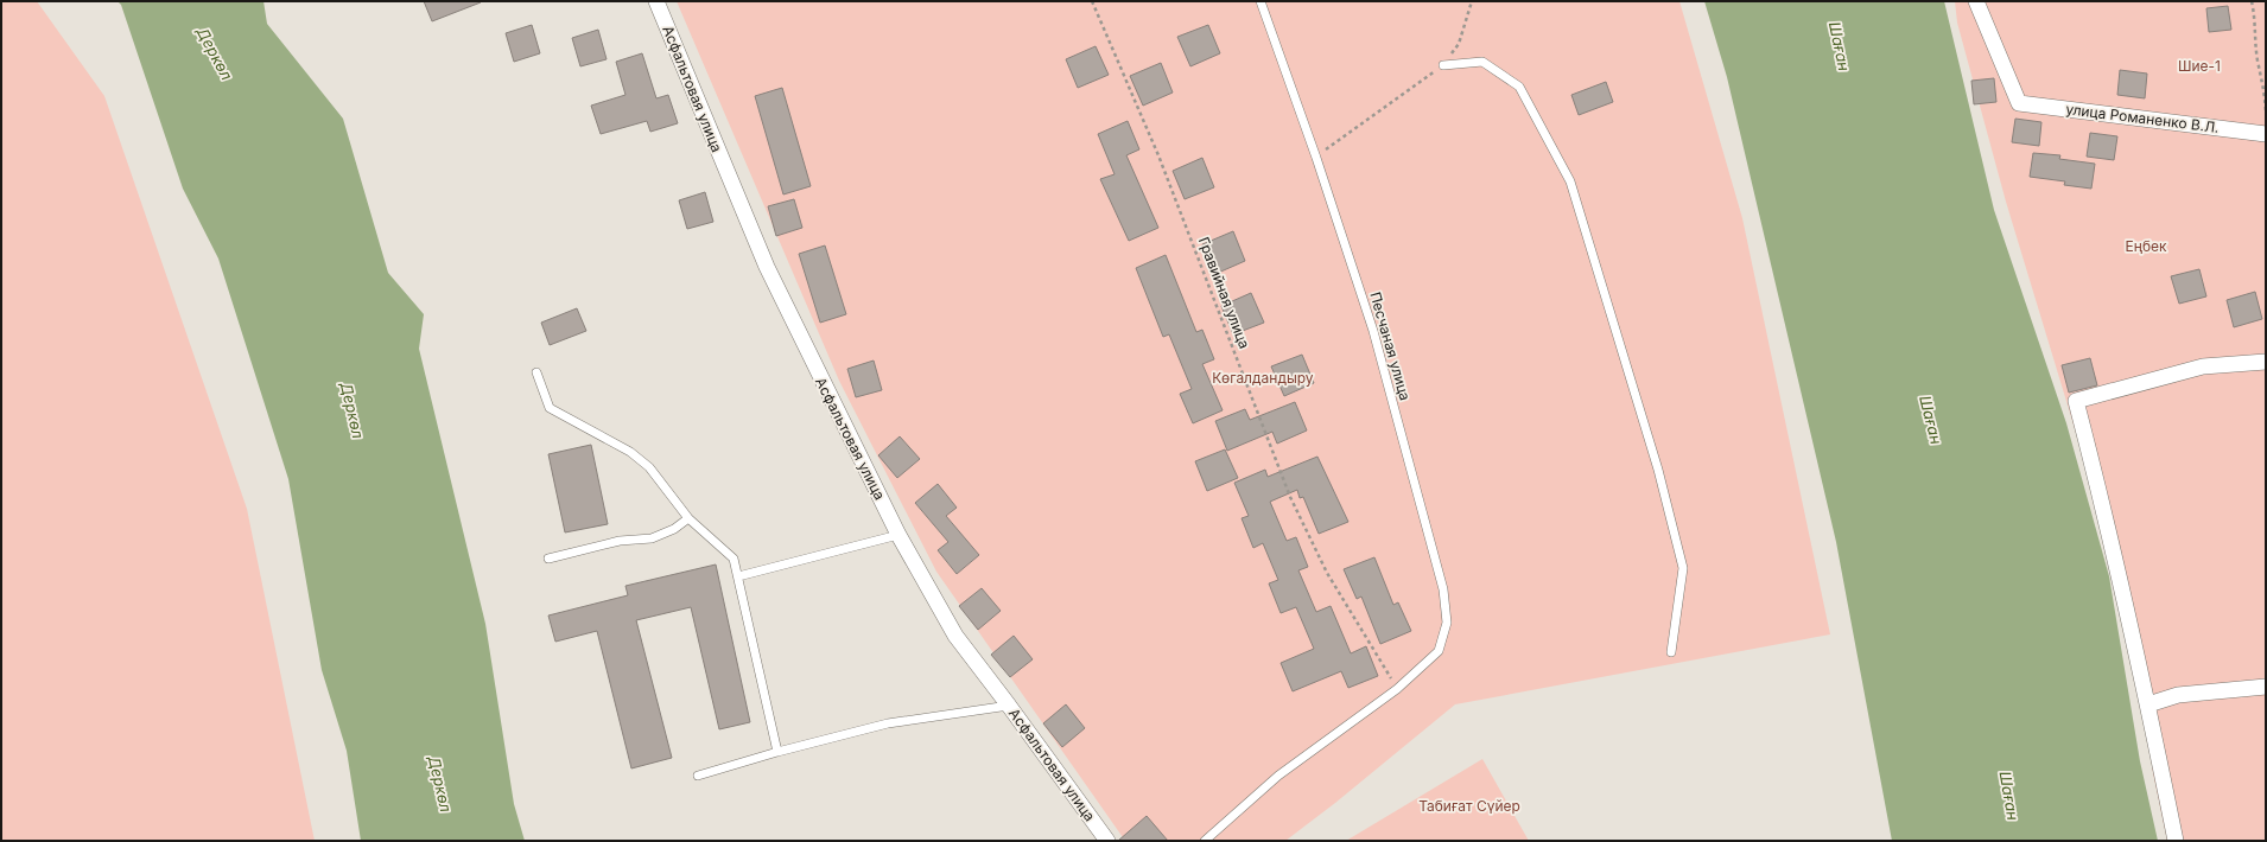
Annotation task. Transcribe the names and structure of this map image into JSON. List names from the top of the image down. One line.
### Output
{"streets":{"street":["Асфальтовая улица","улица Романенко В.Л."],"lane":["Песчаная улица"],"path":["Гравийная улица"]},"crossings":[["Гравийная улица","Песчаная улица"]],"water":["Шаған","Деркөл"],"parks":["Шие-1","Еңбек","Көгалдандыру","Табиғат Сүйер"]}
